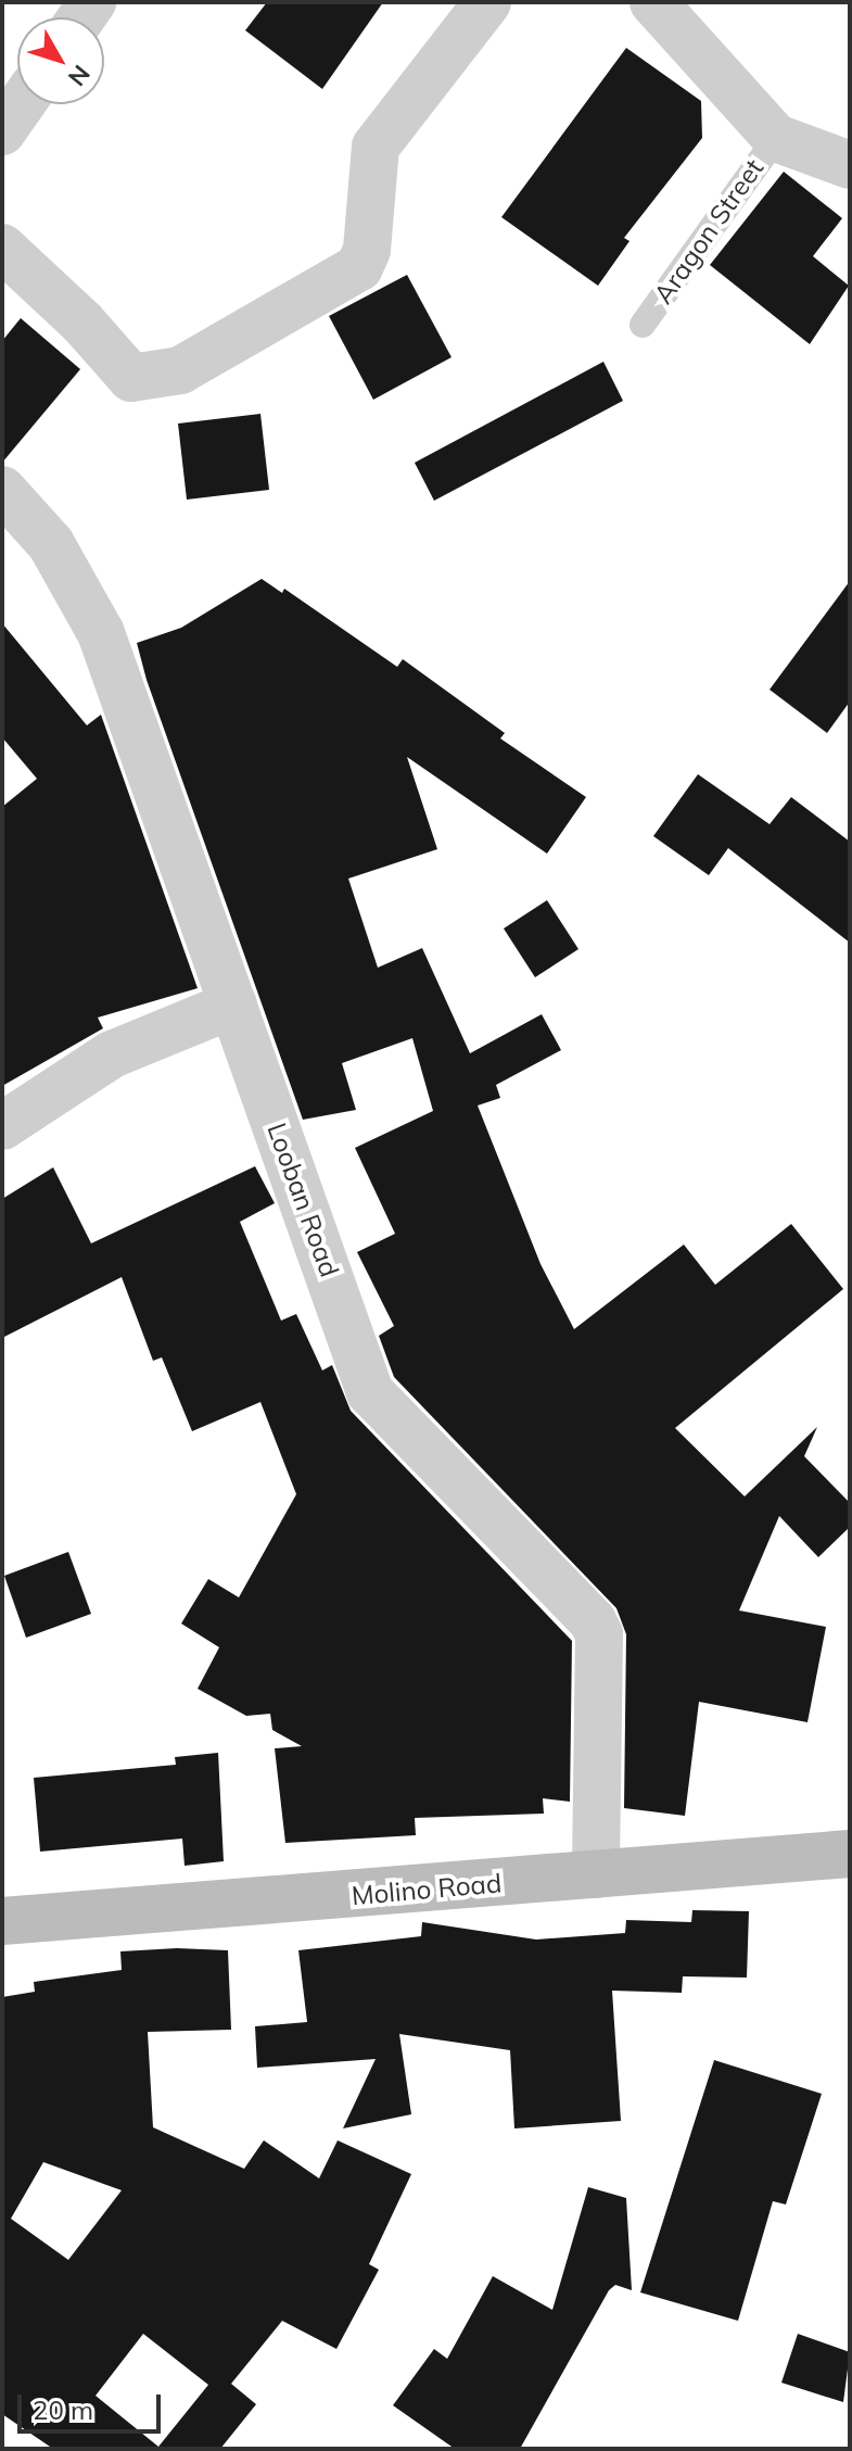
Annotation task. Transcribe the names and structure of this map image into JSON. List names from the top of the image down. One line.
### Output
{"streets":{"main road":["Molino Road"],"street":["Looban Road"],"lane":["Aragon Street"]},"crossings":[["Looban Road","Molino Road"]],"scale_bar":"20 m","north":"bottom right"}
